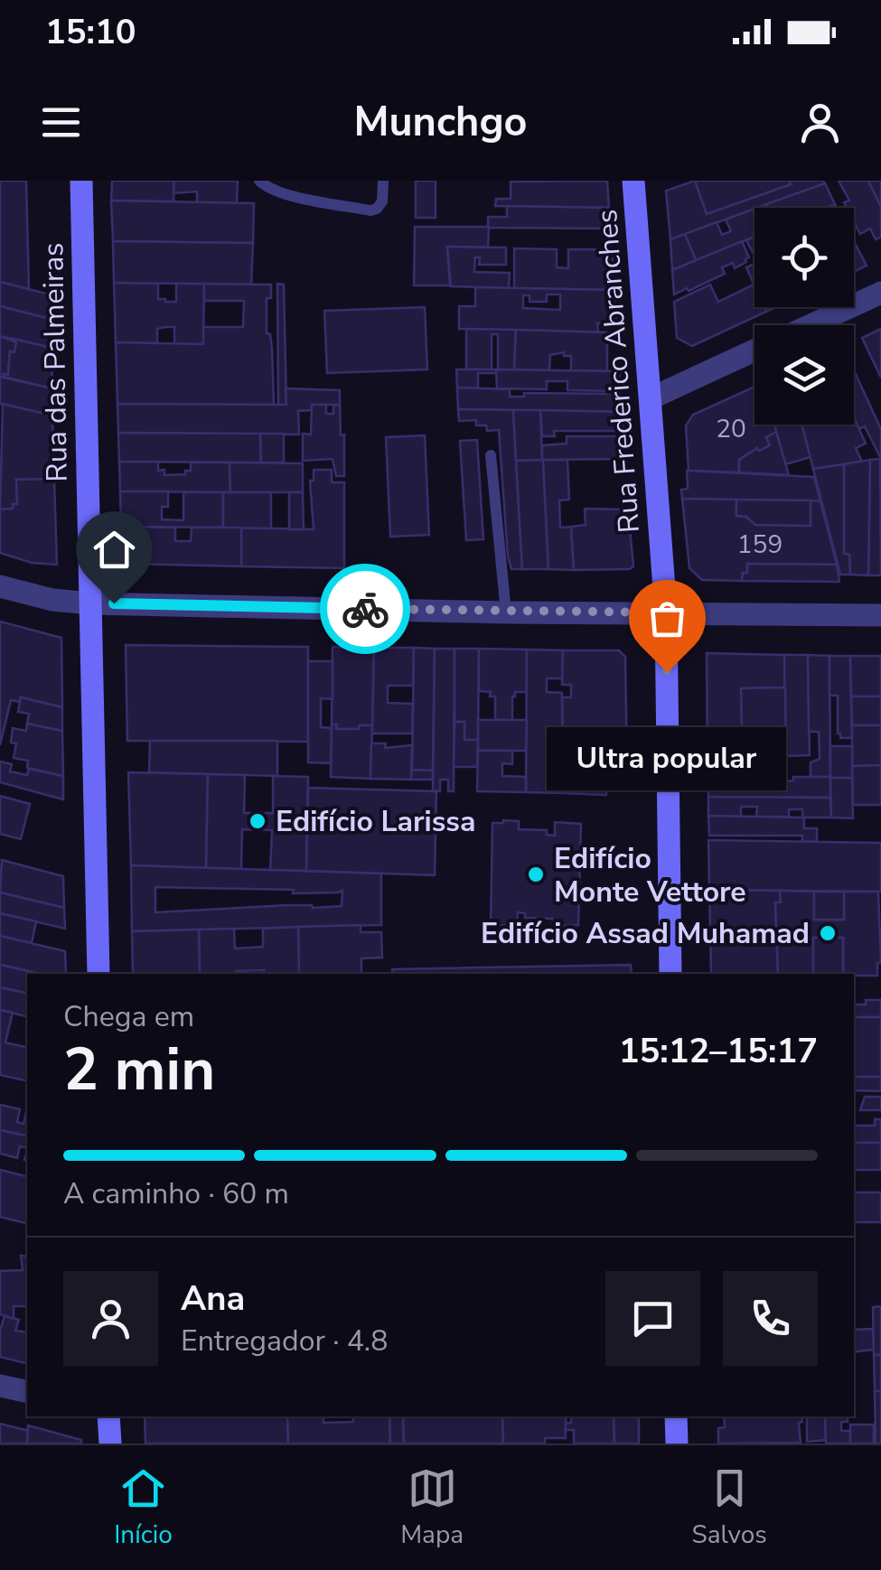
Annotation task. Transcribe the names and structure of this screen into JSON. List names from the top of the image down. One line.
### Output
{"streets":{"street":["Rua das Palmeiras","Rua Frederico Abranches"]},"places":["Ultra popular","Edifício Larissa","Edifício Monte Vettore","Edifício Assad Muhamad"],"house_numbers":["20","159"],"page":{"status":"15:10","header":"Munchgo","bubble":"Ultra popular","heading":["2 min","Chega em","15:12–15:17"],"panel":["Ana","Entregador · 4.8"],"bar":"A caminho · 60 m","tabs":["Início","Mapa","Salvos"]}}
